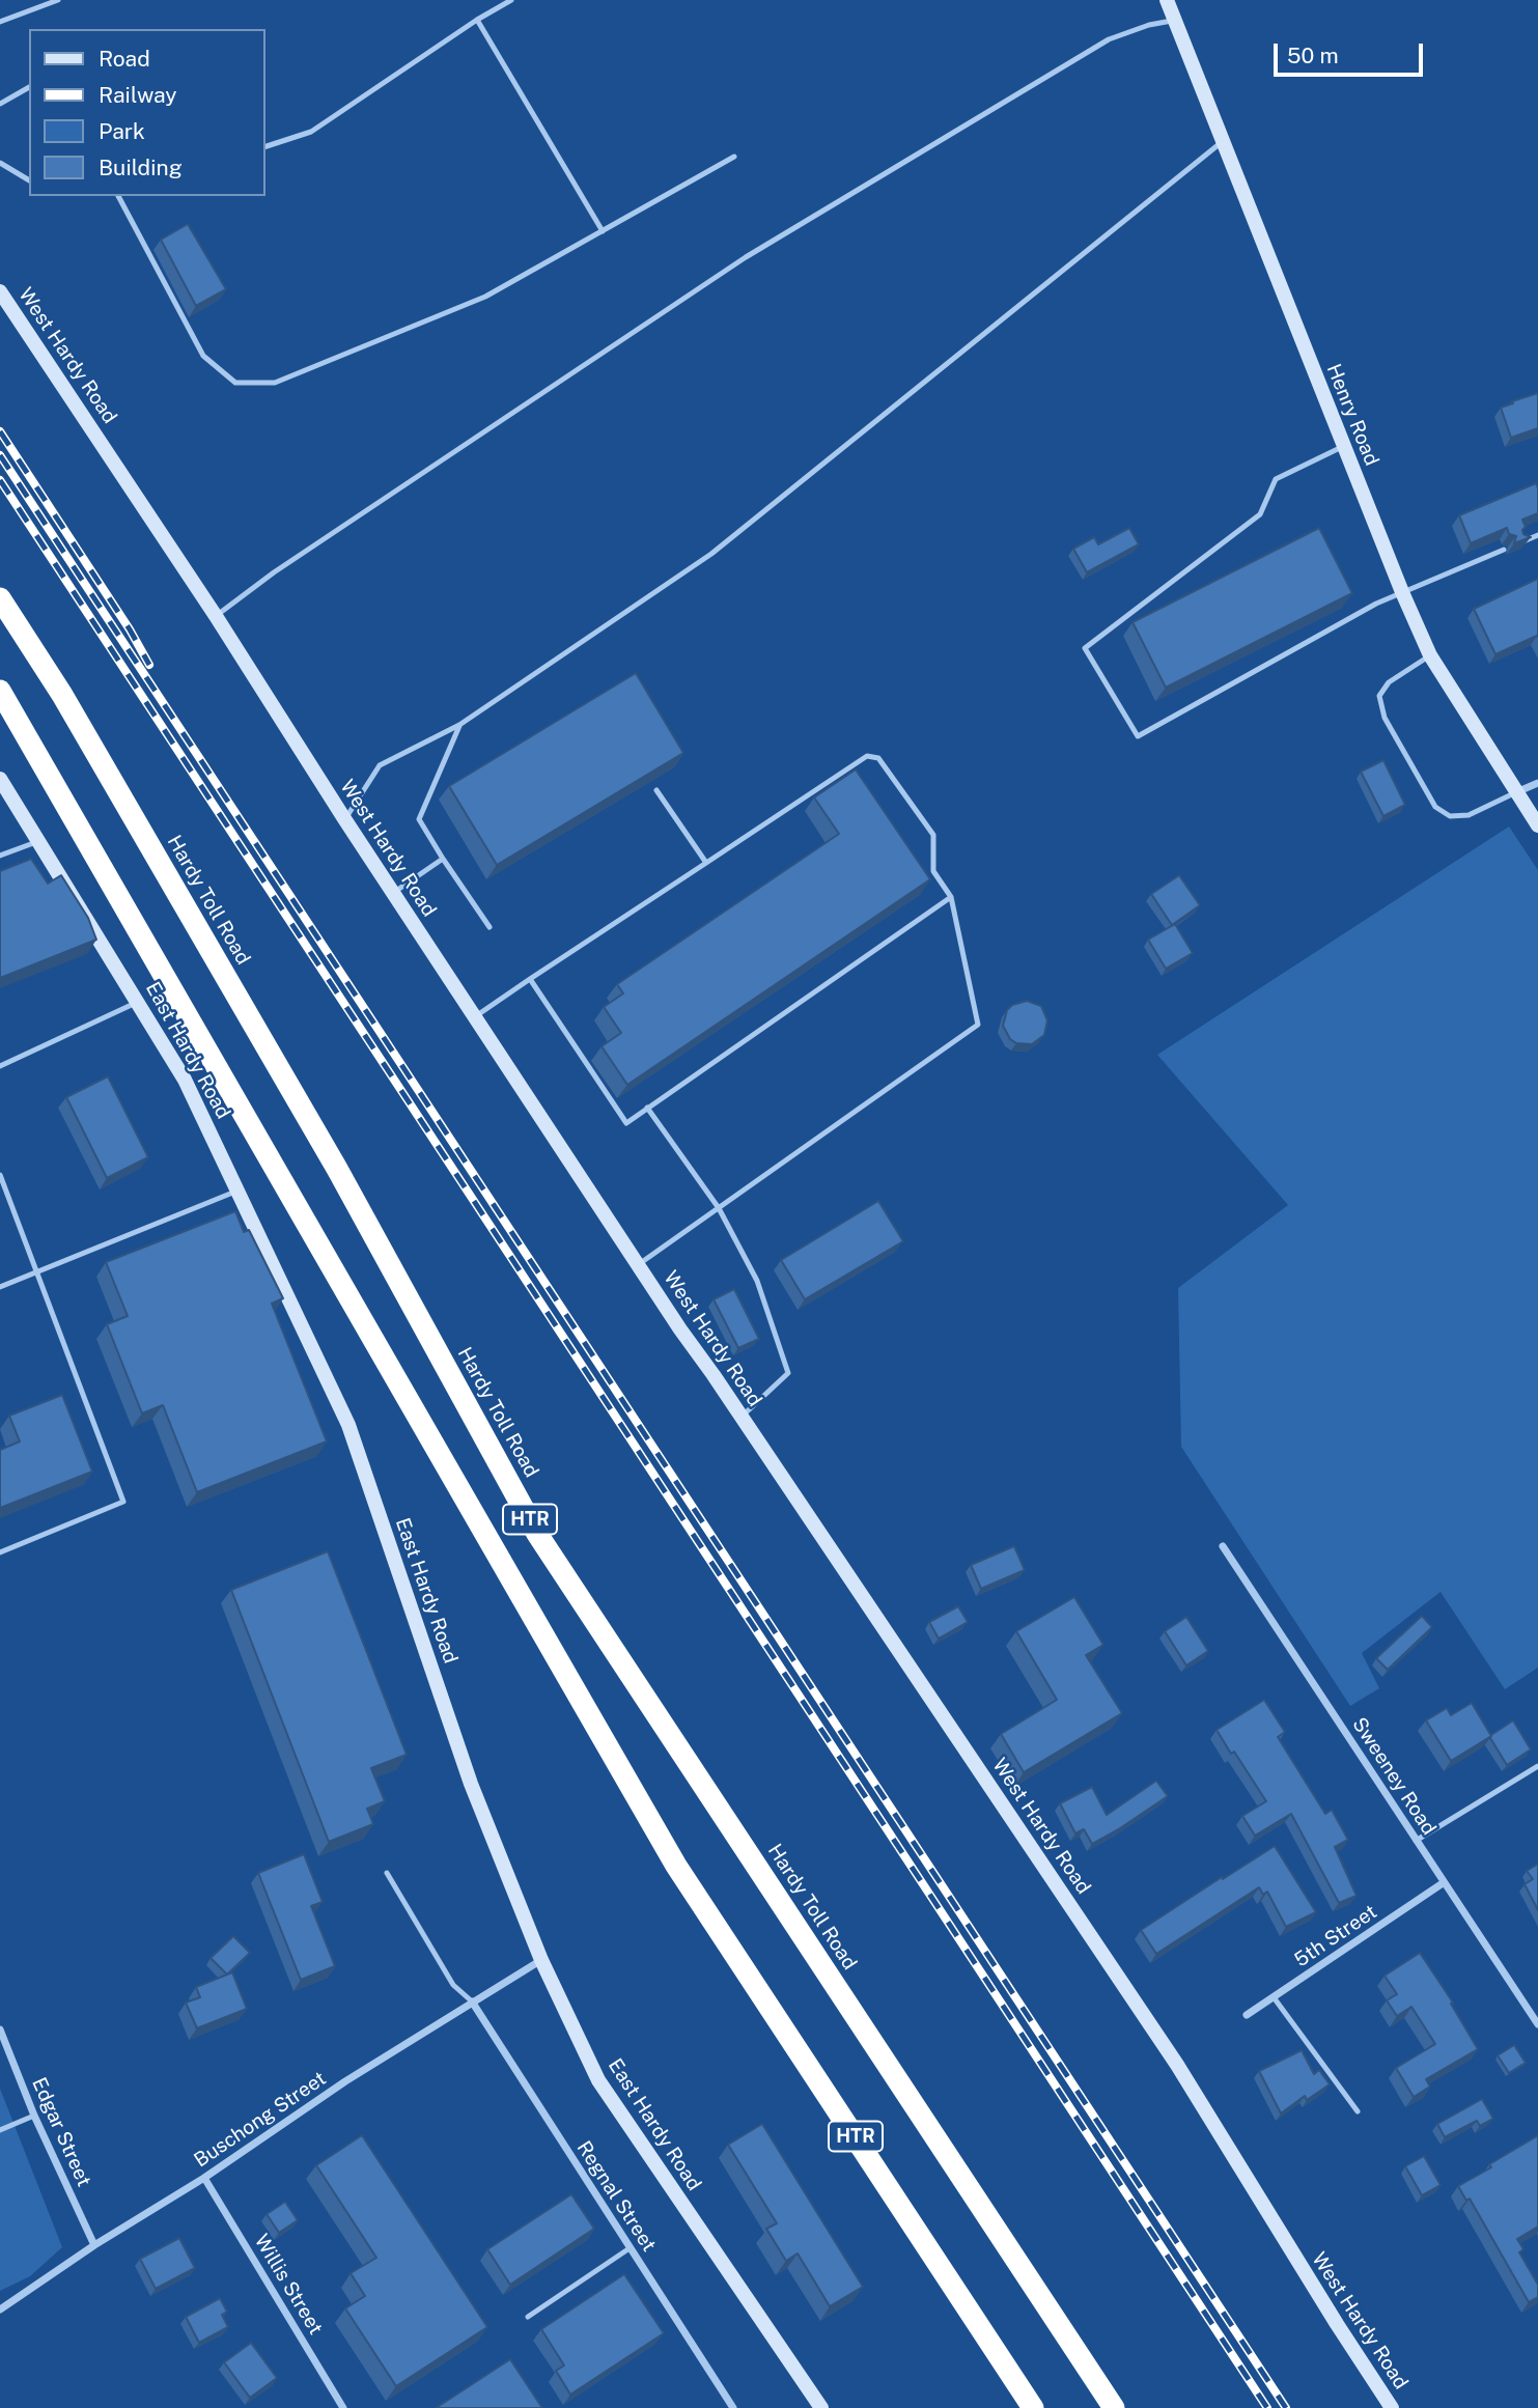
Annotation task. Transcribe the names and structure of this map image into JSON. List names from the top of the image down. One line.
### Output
{"streets":{"highway":["Hardy Toll Road","HTR"],"main road":["West Hardy Road","Henry Road","East Hardy Road"],"street":["Sweeney Road","5th Street","Buschong Street","Edgar Street","Regnal Street","Willis Street"]},"crossings":[["East Hardy Road","Buschong Street"],["Sweeney Road","5th Street"],["Buschong Street","Edgar Street"],["Buschong Street","Regnal Street"],["Buschong Street","Willis Street"]],"legend":["Road","Railway","Park","Building"],"scale_bar":"50 m"}
